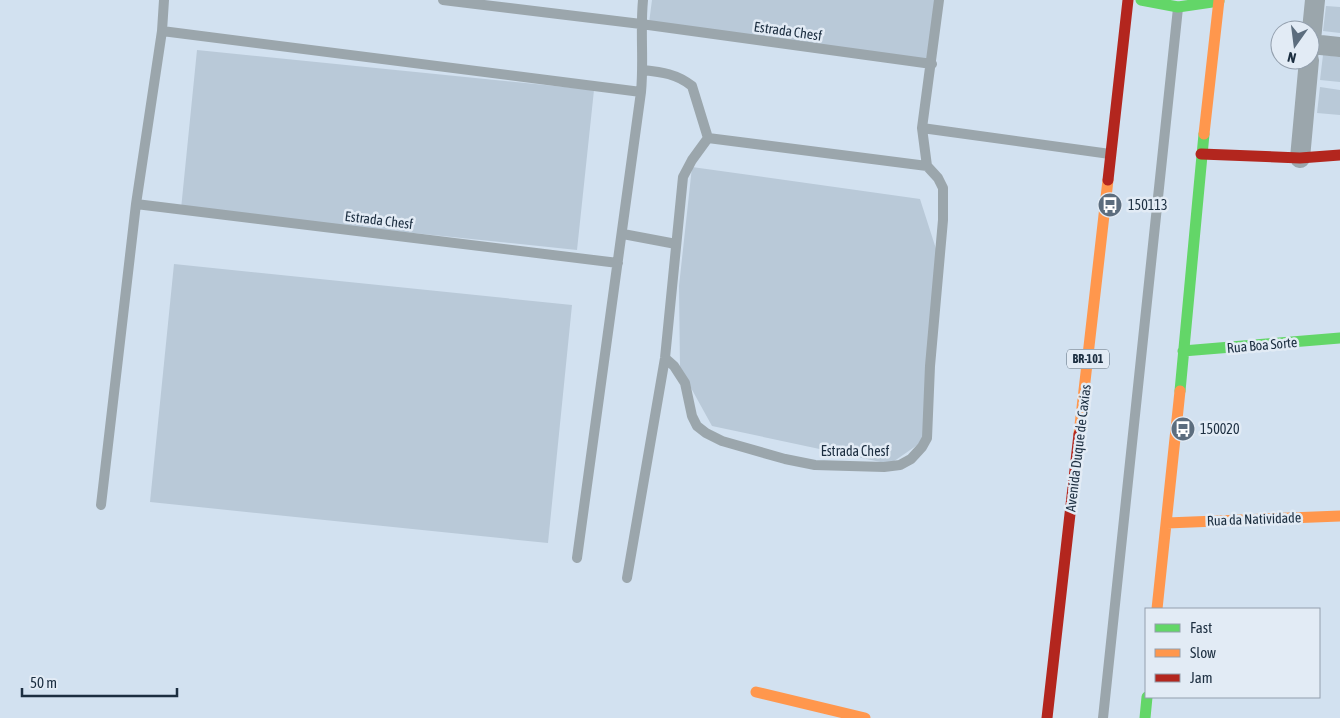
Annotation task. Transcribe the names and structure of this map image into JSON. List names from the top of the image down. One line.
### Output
{"streets":{"main road":["Rua Boa Sorte","BR-101","Avenida Duque de Caxias","Rua da Natividade"],"lane":["Estrada Chesf"]},"places":{"bus stop":["150113","150020"]},"legend":["Fast","Slow","Jam"],"scale_bar":"50 m","north":"bottom"}
